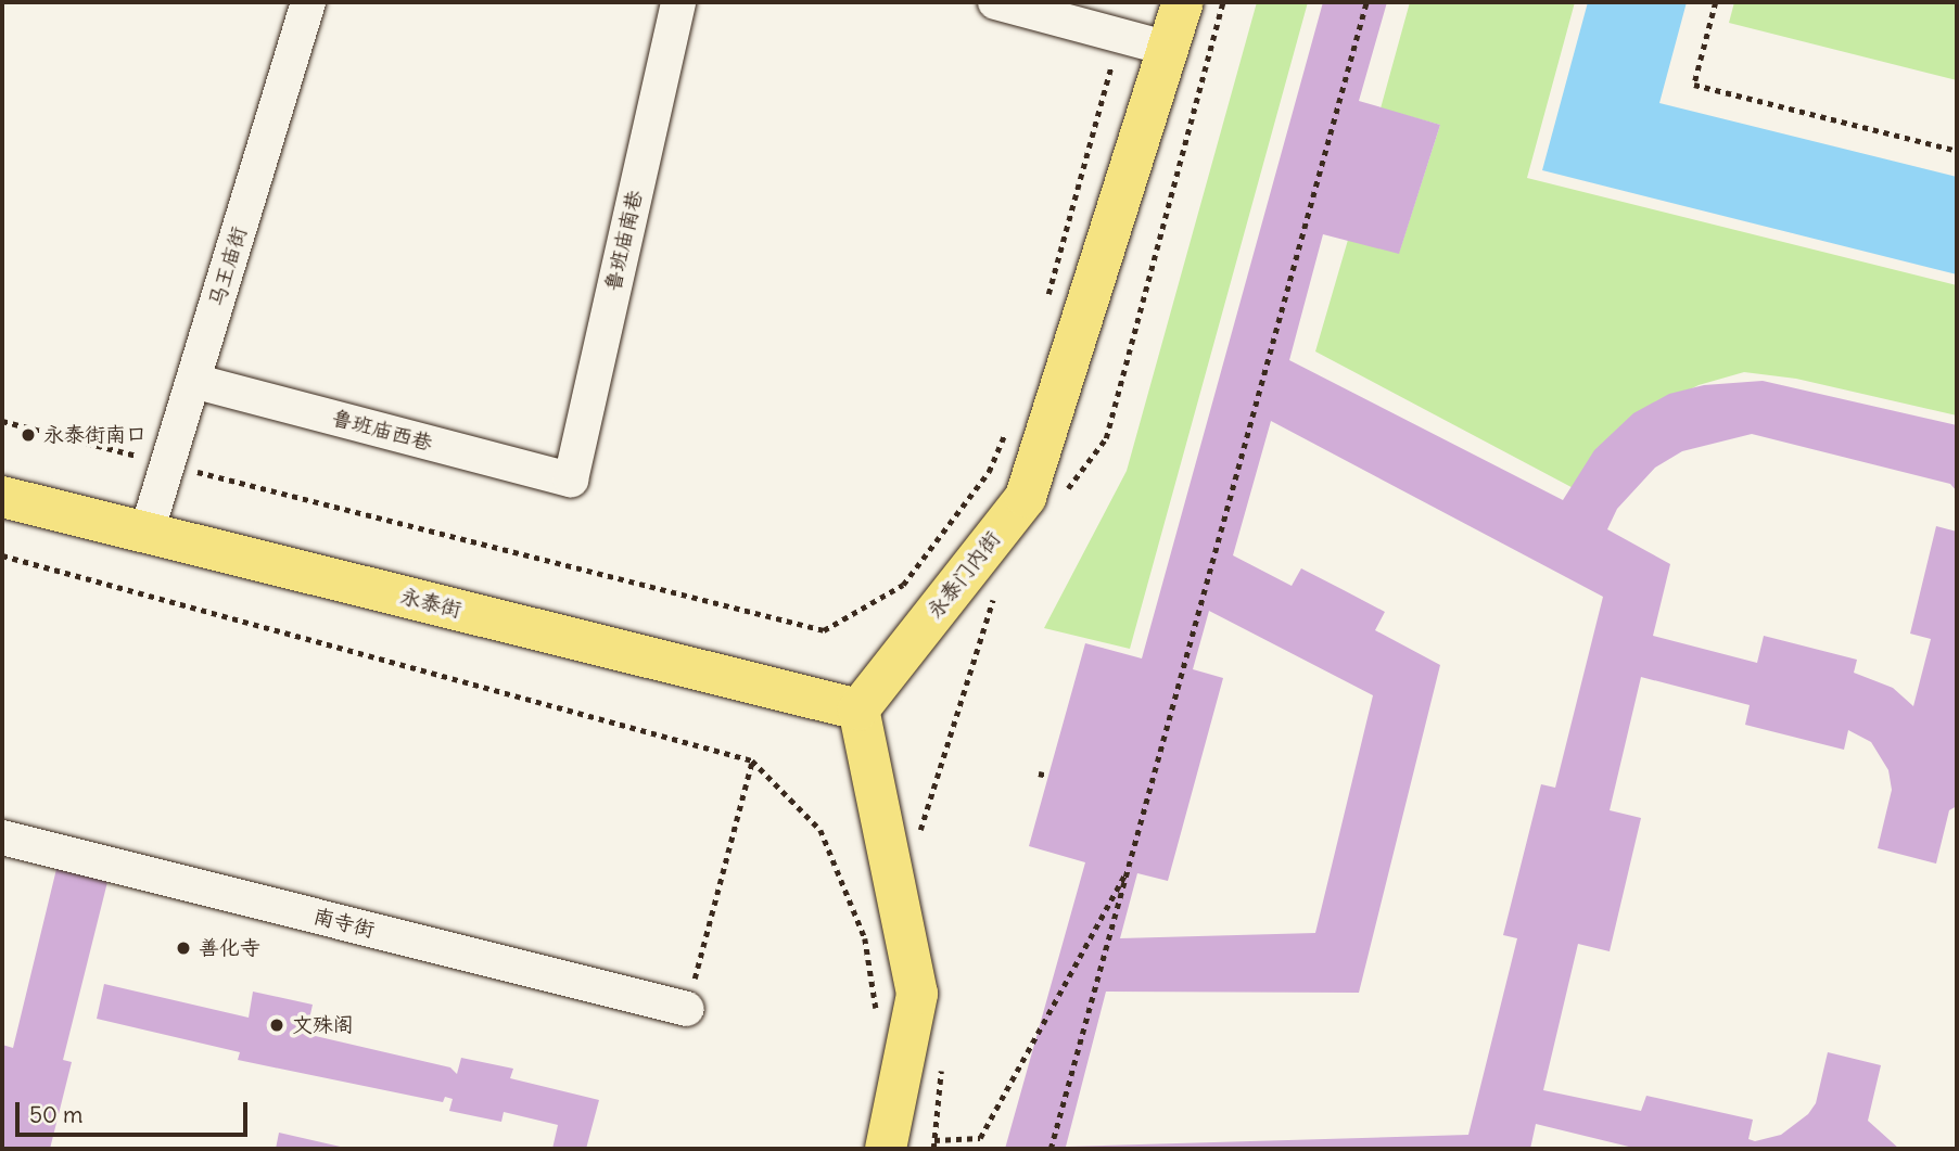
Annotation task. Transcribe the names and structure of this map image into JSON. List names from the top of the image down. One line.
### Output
{"streets":{"main road":["永泰门内街","永泰街"],"street":["鲁班庙南巷","马王庙街","鲁班庙西巷","南寺街"]},"crossings":[["鲁班庙南巷","鲁班庙西巷"],["马王庙街","鲁班庙西巷"],["马王庙街","永泰街"],["永泰门内街","永泰街"]],"places":["永泰街南口","善化寺","文殊阁"],"scale_bar":"50 m"}
